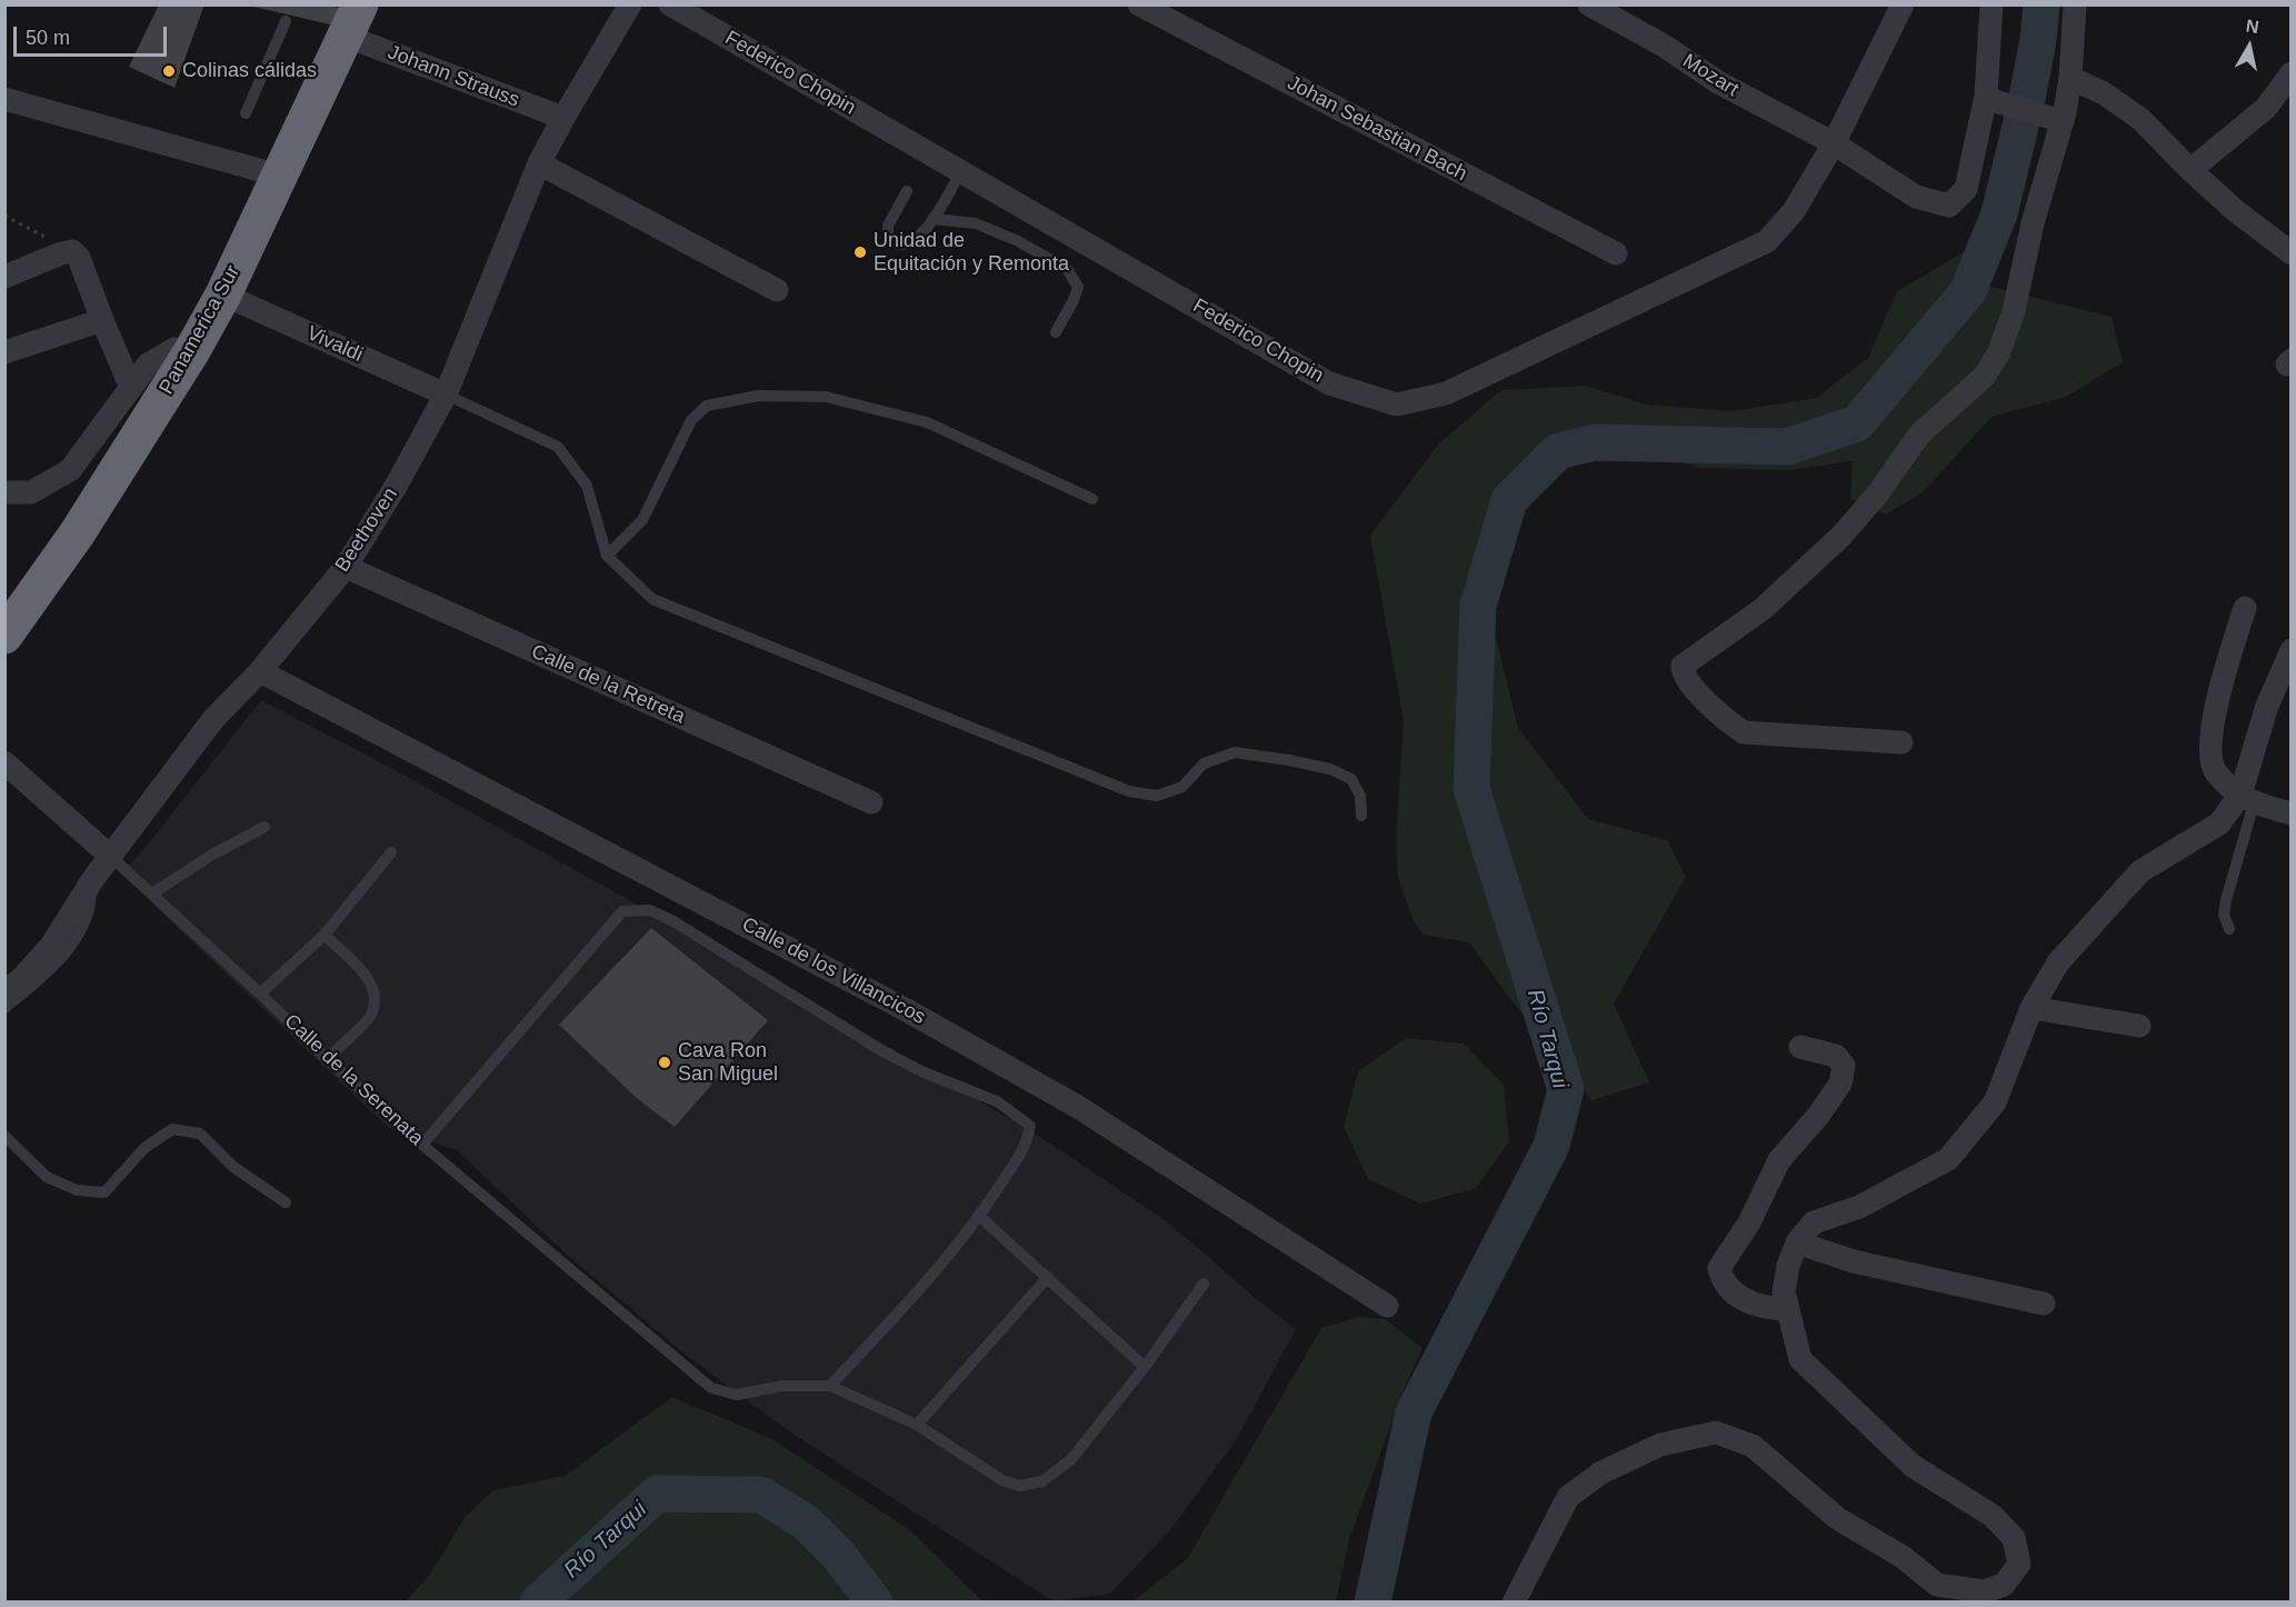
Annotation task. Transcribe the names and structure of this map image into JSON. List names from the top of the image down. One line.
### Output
{"streets":{"highway":["Panamerica Sur"],"street":["Federico Chopin","Mozart","Johann Strauss","Johan Sebastian Bach","Vivaldi","Beethoven","Calle de la Retreta","Calle de los Villancicos","Calle de la Serenata"]},"crossings":[["Federico Chopin","Mozart"],["Johann Strauss","Panamerica Sur"],["Johann Strauss","Beethoven"],["Panamerica Sur","Vivaldi"],["Vivaldi","Beethoven"],["Beethoven","Calle de la Retreta"],["Beethoven","Calle de los Villancicos"],["Beethoven","Calle de la Serenata"]],"water":["Río Tarqui"],"places":["Colinas cálidas","Unidad de Equitación y Remonta","Cava Ron San Miguel"],"scale_bar":"50 m","north":"top"}
